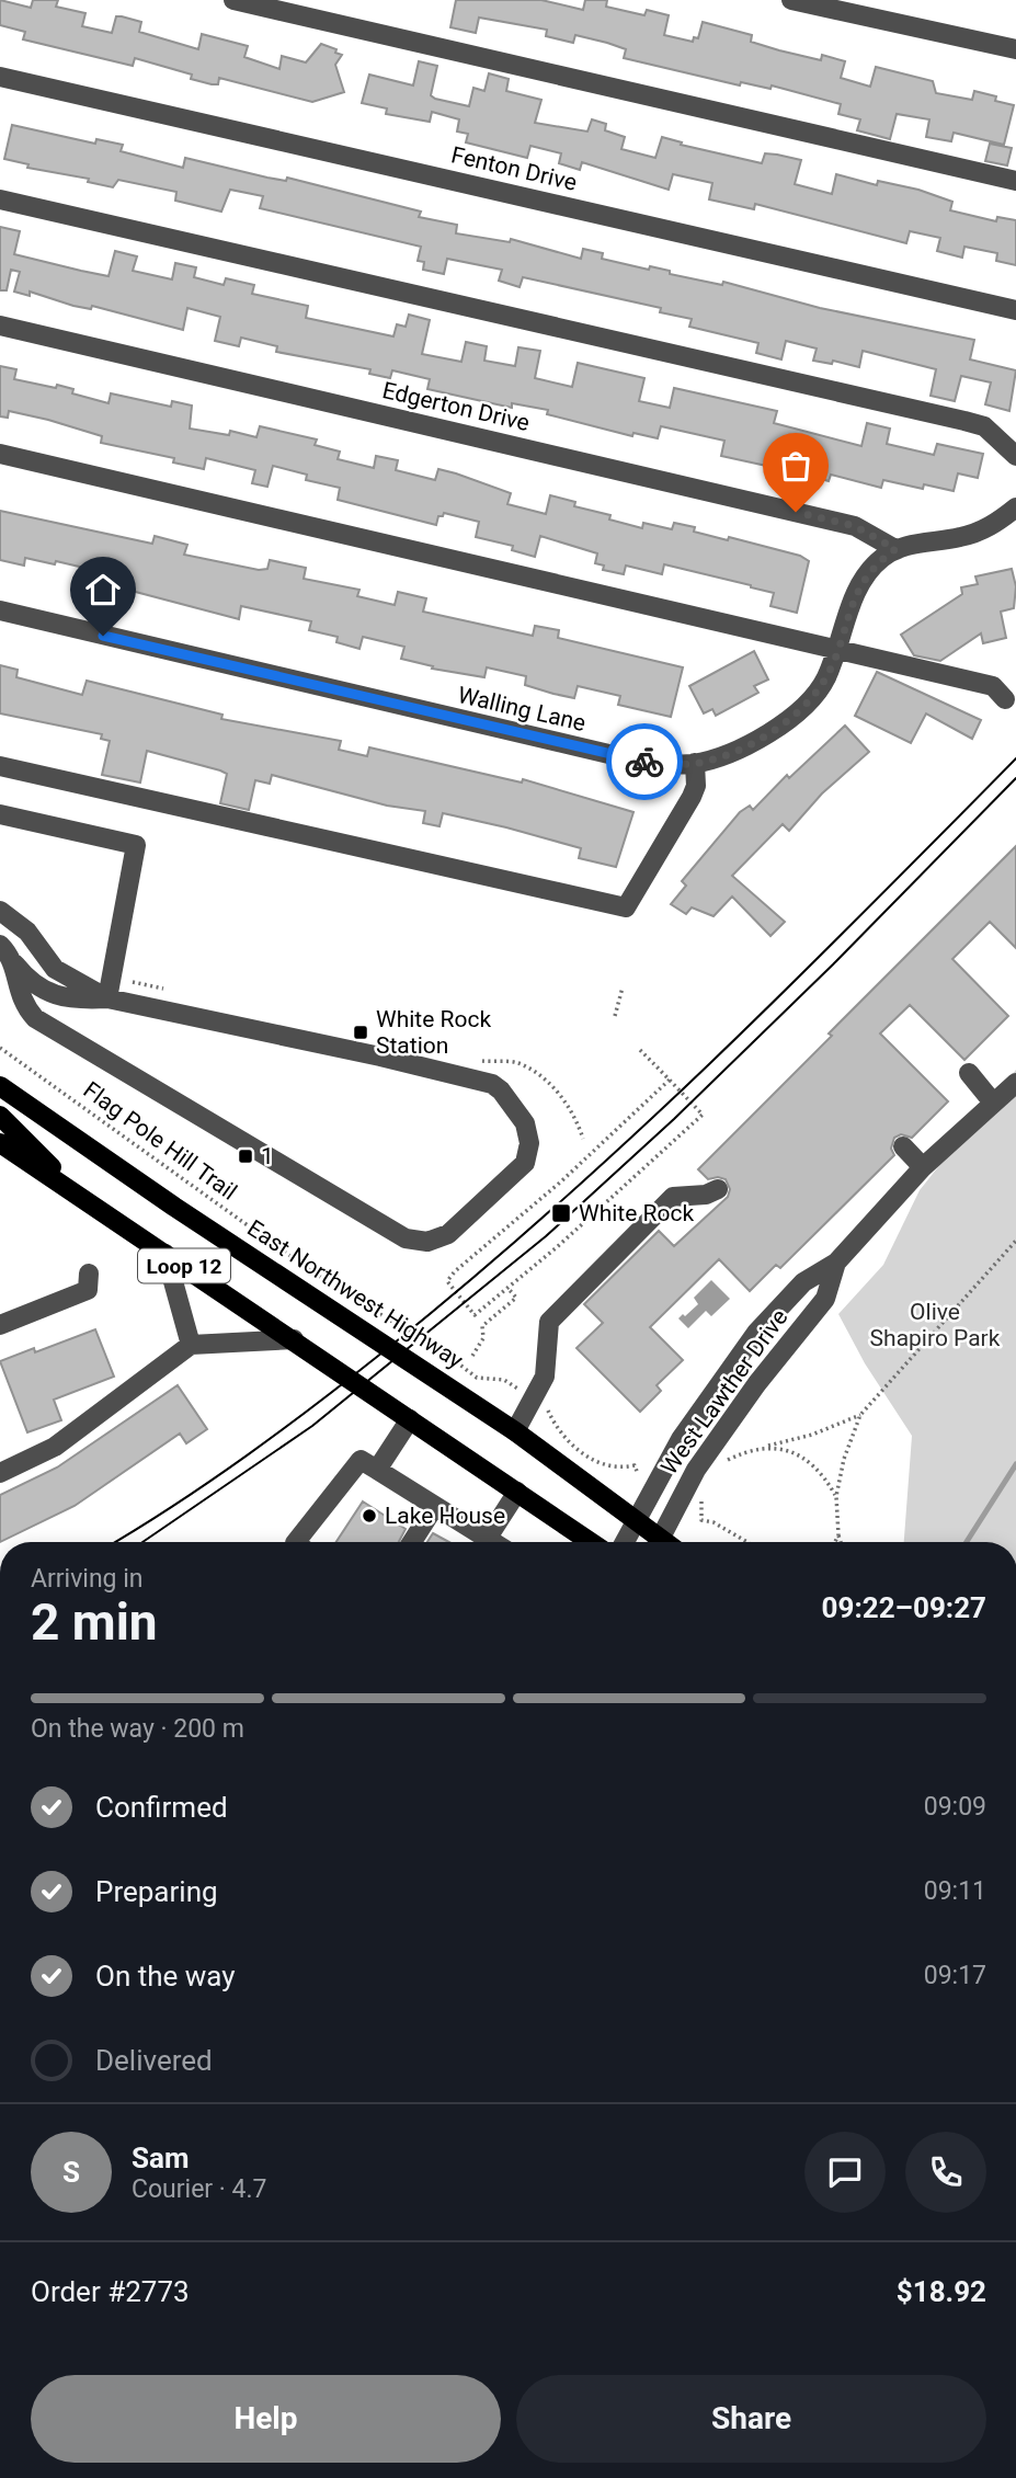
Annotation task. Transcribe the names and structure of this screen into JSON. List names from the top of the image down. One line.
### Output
{"streets":{"main road":["Loop 12","East Northwest Highway"],"street":["Fenton Drive","Edgerton Drive","Walling Lane","West Lawther Drive"],"path":["Flag Pole Hill Trail"]},"crossings":[["Edgerton Drive","Walling Lane"],["East Northwest Highway","West Lawther Drive"]],"parks":["Olive Shapiro Park"],"places":{"transit":["White Rock Station","1","White Rock"],"other":["Lake House"]},"page":{"heading":["2 min","Arriving in","09:22–09:27"],"panel":["Sam","Courier · 4.7","Order #2773","$18.92"],"bar":"On the way · 200 m","list":[["Confirmed","09:09"],["Preparing","09:11"],["On the way","09:17"],"Delivered"],"round":"S","buttons":["Help","Share"]}}
